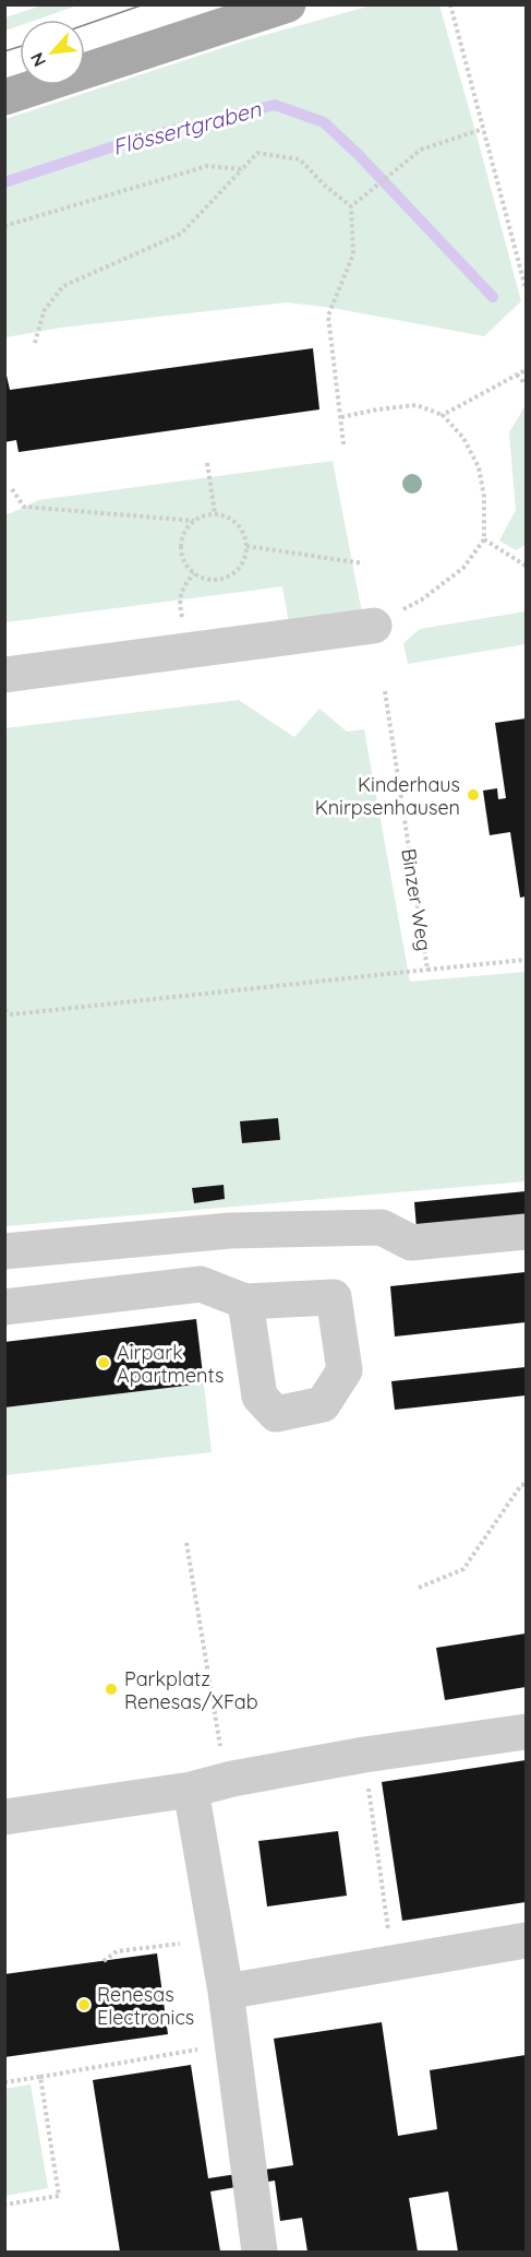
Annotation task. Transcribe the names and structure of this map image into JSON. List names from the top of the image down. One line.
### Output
{"streets":{"path":["Binzer Weg"]},"water":["Flössertgraben"],"places":["Kinderhaus Knirpsenhausen","Airpark Apartments","Parkplatz Renesas/XFab","Renesas Electronics"],"north":"bottom left"}
